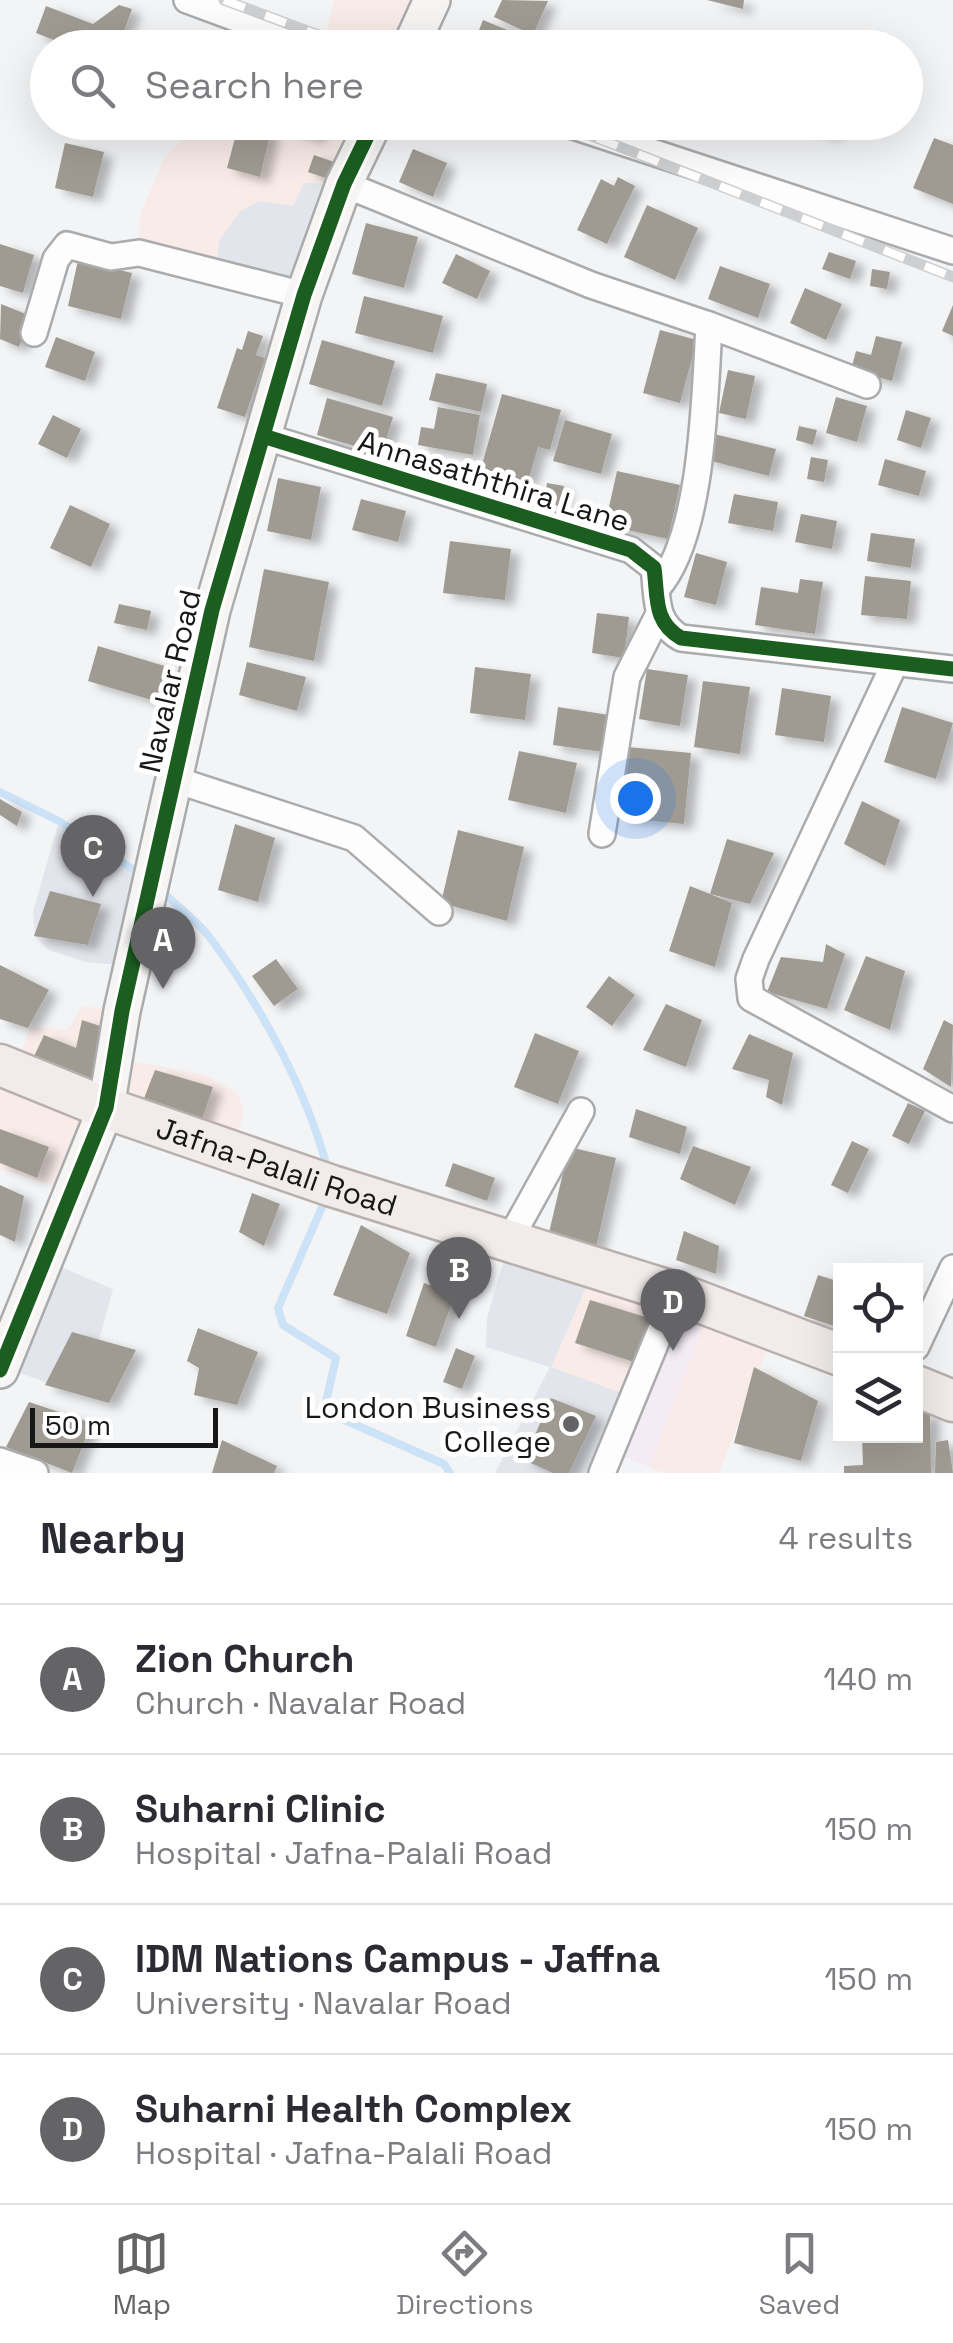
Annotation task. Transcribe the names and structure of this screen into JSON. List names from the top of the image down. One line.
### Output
{"streets":{"main road":["Jafna-Palali Road"],"street":["Annasaththira Lane","Navalar Road"]},"crossings":[["Annasaththira Lane","Navalar Road"],["Navalar Road","Jafna-Palali Road"]],"places":["London Business College"],"scale_bar":"50 m","page":{"search":"Search here","pins":["C","A","B","D"],"scale":"50 m","heading":["Nearby","4 results"],"list":[{"mark":"A","name":"Zion Church","note":"Church · Navalar Road","value":"140 m"},{"mark":"B","name":"Suharni Clinic","note":"Hospital · Jafna-Palali Road","value":"150 m"},{"mark":"C","name":"IDM Nations Campus - Jaffna","note":"University · Navalar Road","value":"150 m"},{"mark":"D","name":"Suharni Health Complex","note":"Hospital · Jafna-Palali Road","value":"150 m"}],"nav":["Map","Directions","Saved"]}}
